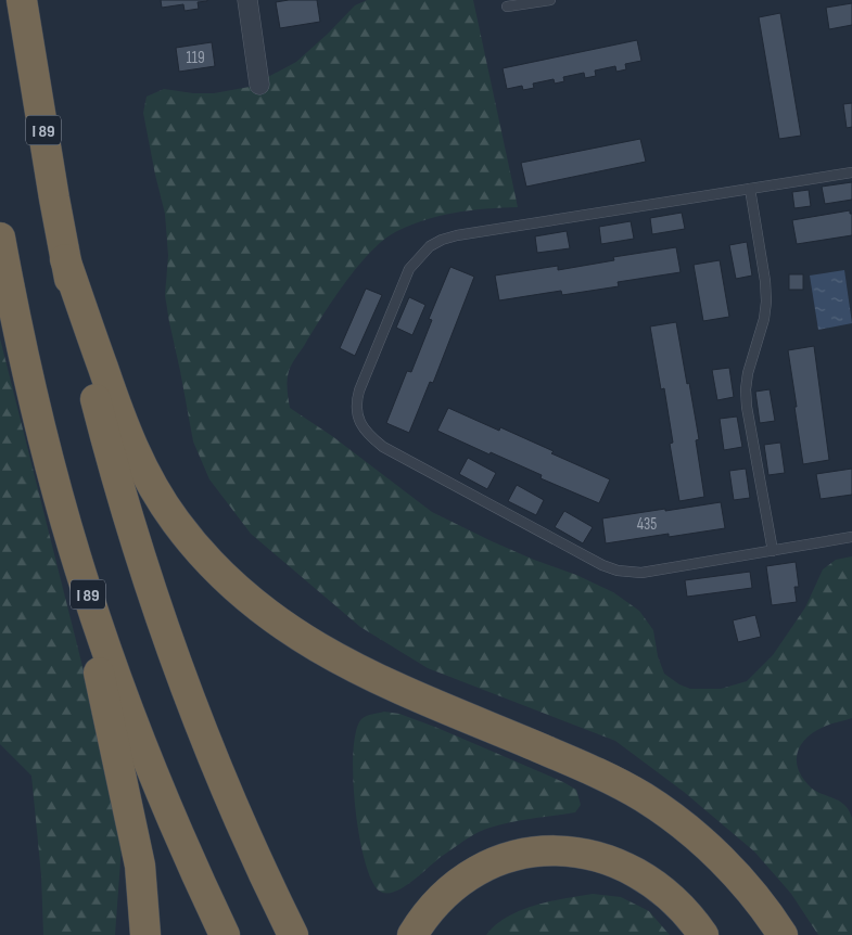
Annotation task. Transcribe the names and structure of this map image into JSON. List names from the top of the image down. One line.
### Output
{"streets":{"highway":["I 89"]},"house_numbers":["119","435"]}
